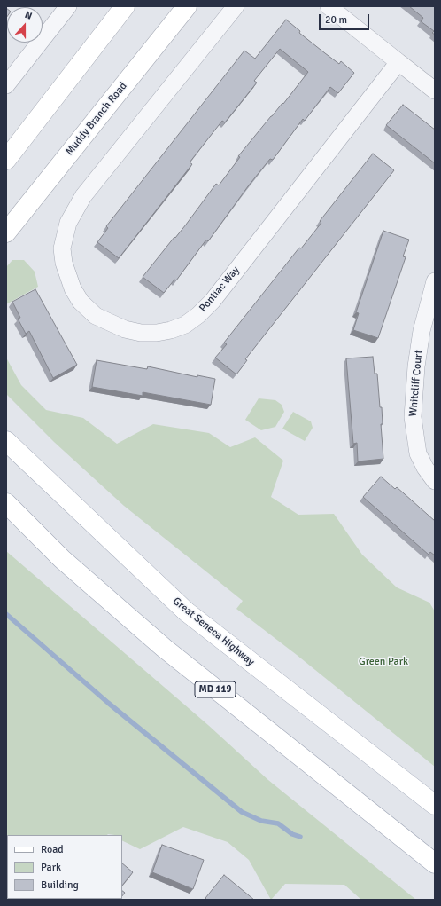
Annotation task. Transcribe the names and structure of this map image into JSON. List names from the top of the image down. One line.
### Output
{"streets":{"main road":["Muddy Branch Road","Great Seneca Highway","MD 119"],"street":["Pontiac Way","Whitcliff Court"]},"parks":["Green Park"],"legend":["Road","Park","Building"],"scale_bar":"20 m","north":"top"}
